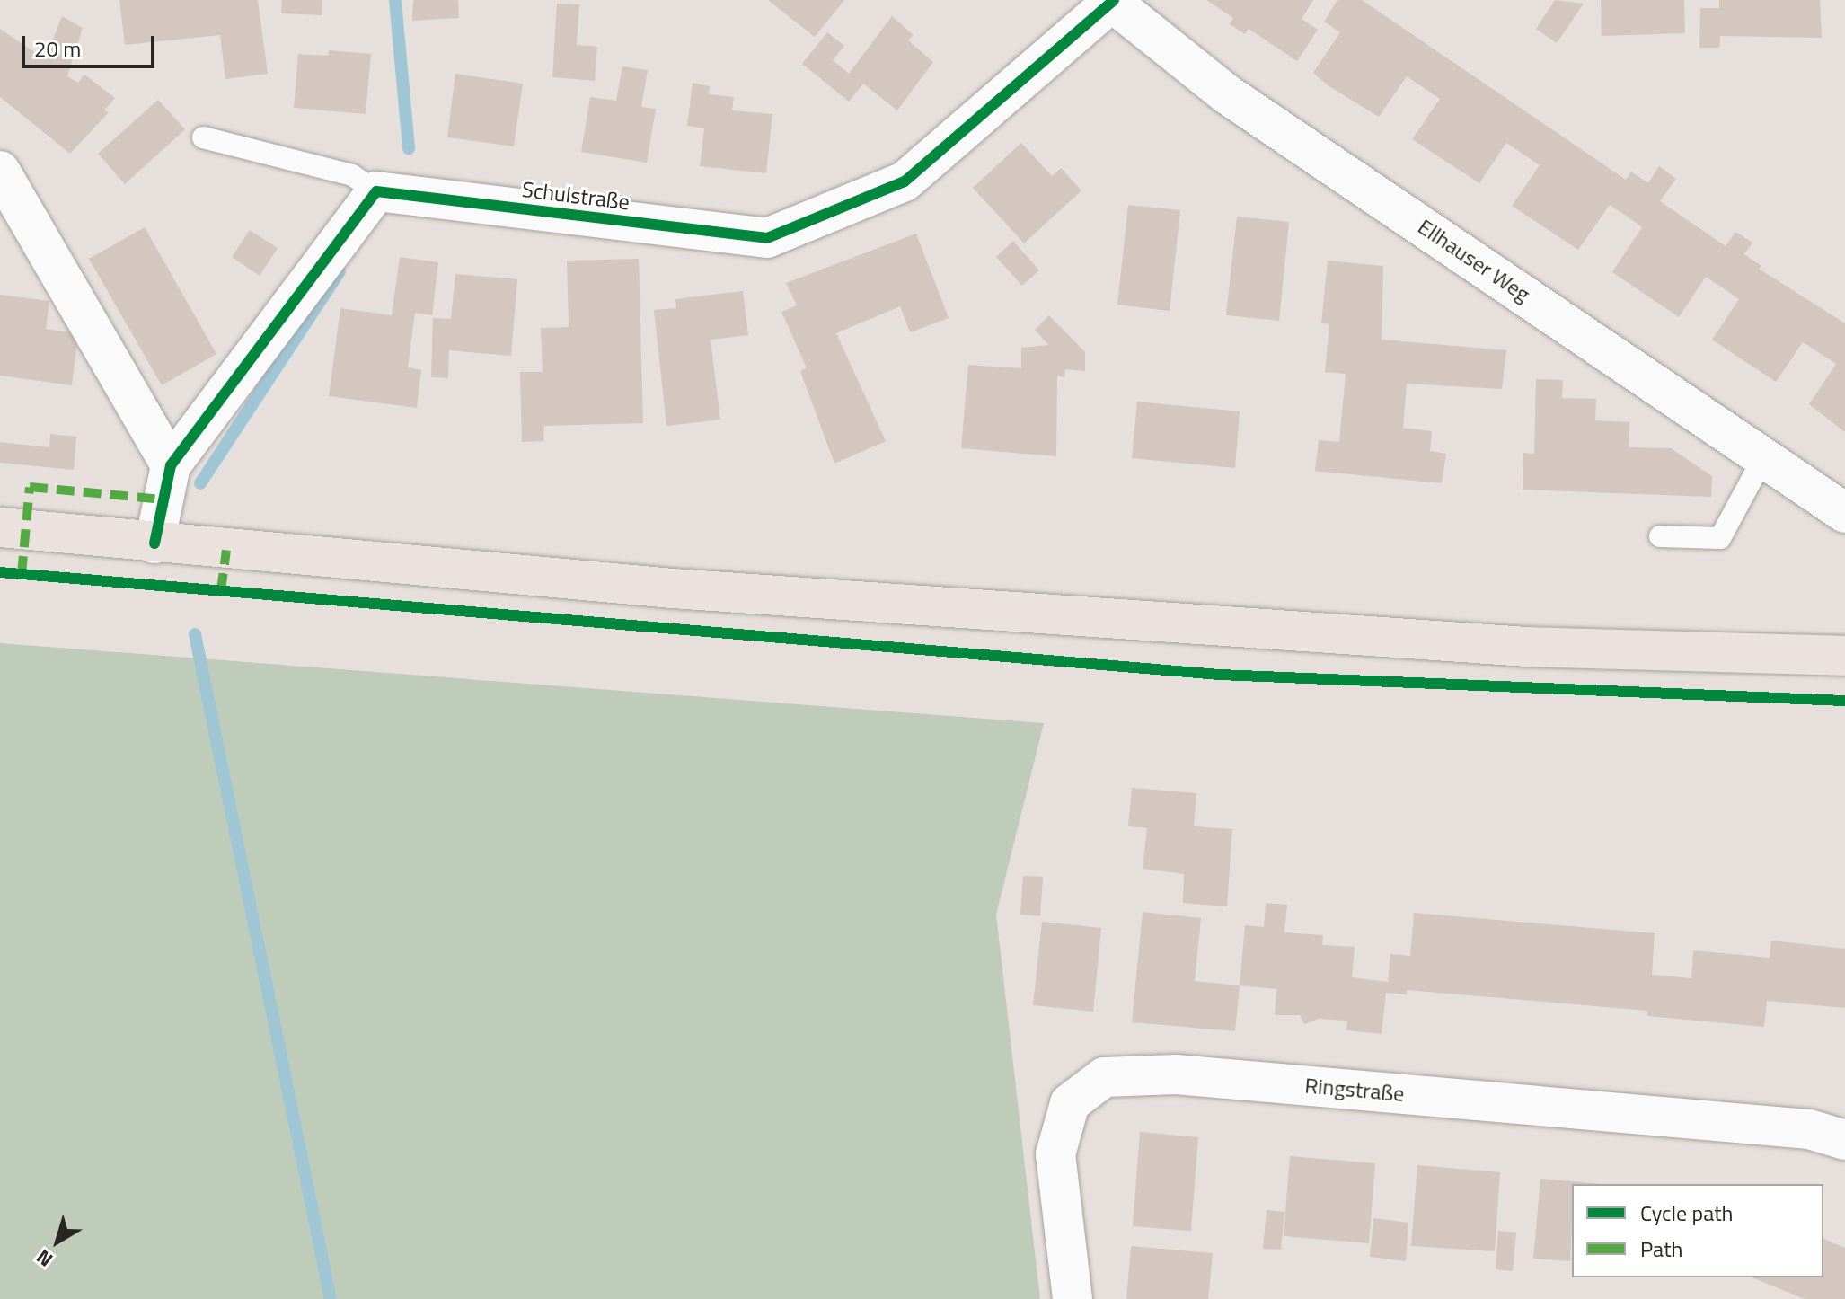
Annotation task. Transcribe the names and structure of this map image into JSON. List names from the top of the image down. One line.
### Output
{"streets":{"street":["Schulstraße","Ellhauser Weg","Ringstraße"]},"crossings":[["Schulstraße","Ellhauser Weg"]],"legend":["Cycle path","Path"],"scale_bar":"20 m","north":"bottom left"}
